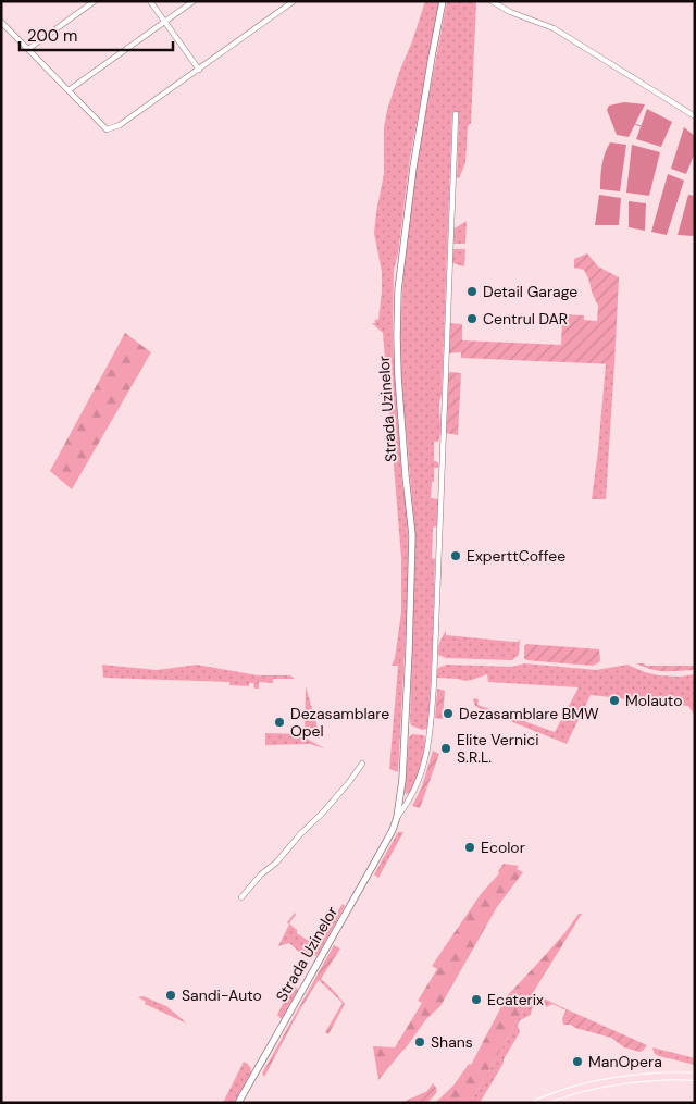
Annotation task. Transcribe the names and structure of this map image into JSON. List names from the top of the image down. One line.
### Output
{"streets":{"street":["Strada Uzinelor"]},"places":["Detail Garage","Centrul DAR","ExperttCoffee","Molauto","Dezasamblare BMW","Dezasamblare Opel","Elite Vernici S.R.L.","Ecolor","Sandi-Auto","Ecaterix","Shans","ManOpera"],"scale_bar":"200 m"}
